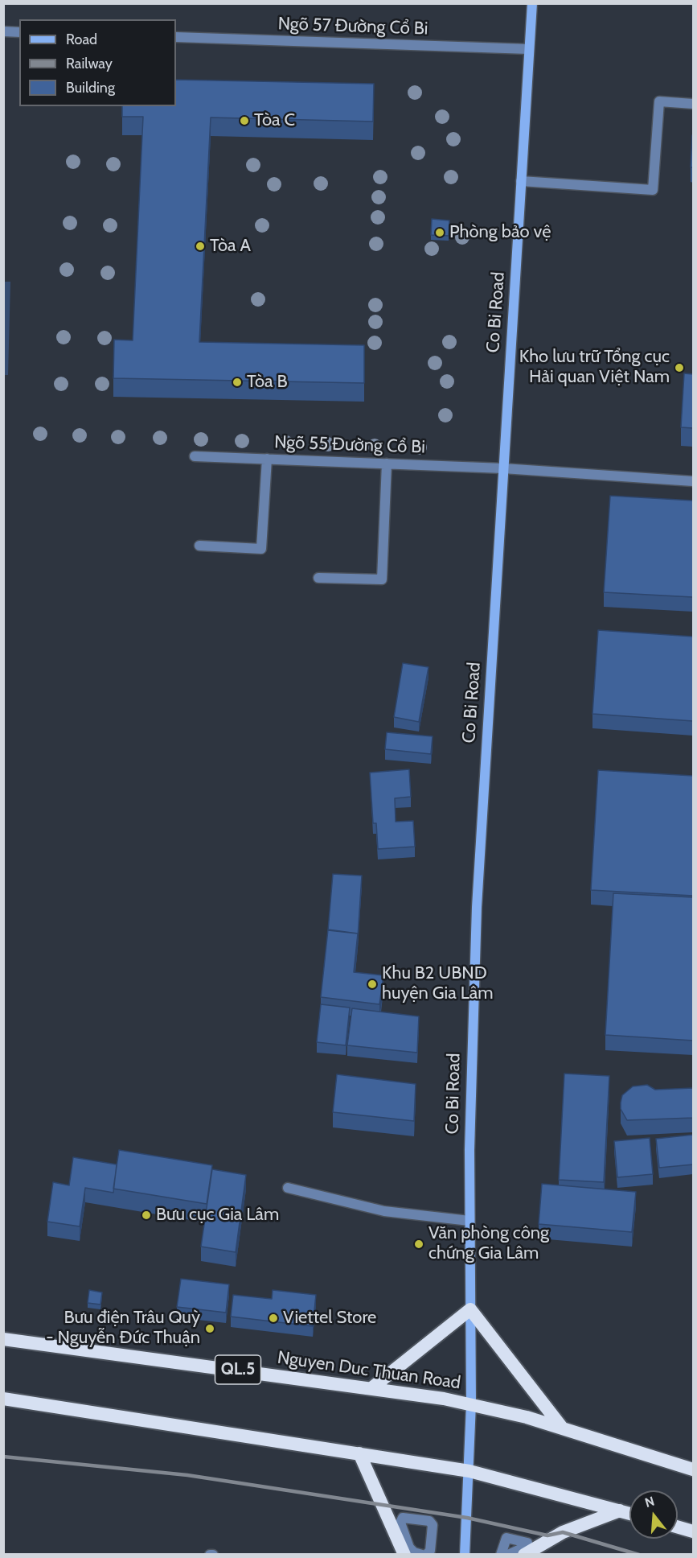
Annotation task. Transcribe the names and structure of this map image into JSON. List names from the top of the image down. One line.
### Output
{"streets":{"highway":["QL.5","Nguyen Duc Thuan Road"],"main road":["Co Bi Road"],"street":["Ngõ 57 Đường Cổ Bi","Ngõ 55 Đường Cổ Bi"]},"crossings":[["Ngõ 57 Đường Cổ Bi","Co Bi Road"],["Co Bi Road","Ngõ 55 Đường Cổ Bi"],["Co Bi Road","Nguyen Duc Thuan Road"]],"places":["Tòa C","Phòng bảo vệ","Tòa A","Kho lưu trữ Tổng cục Hải quan Việt Nam","Tòa B","Khu B2 UBND huyện Gia Lâm","Bưu cục Gia Lâm","Văn phòng công chứng Gia Lâm","Viettel Store","Bưu điện Trâu Quỳ - Nguyễn Đức Thuận"],"legend":["Road","Railway","Building"],"north":"top"}
